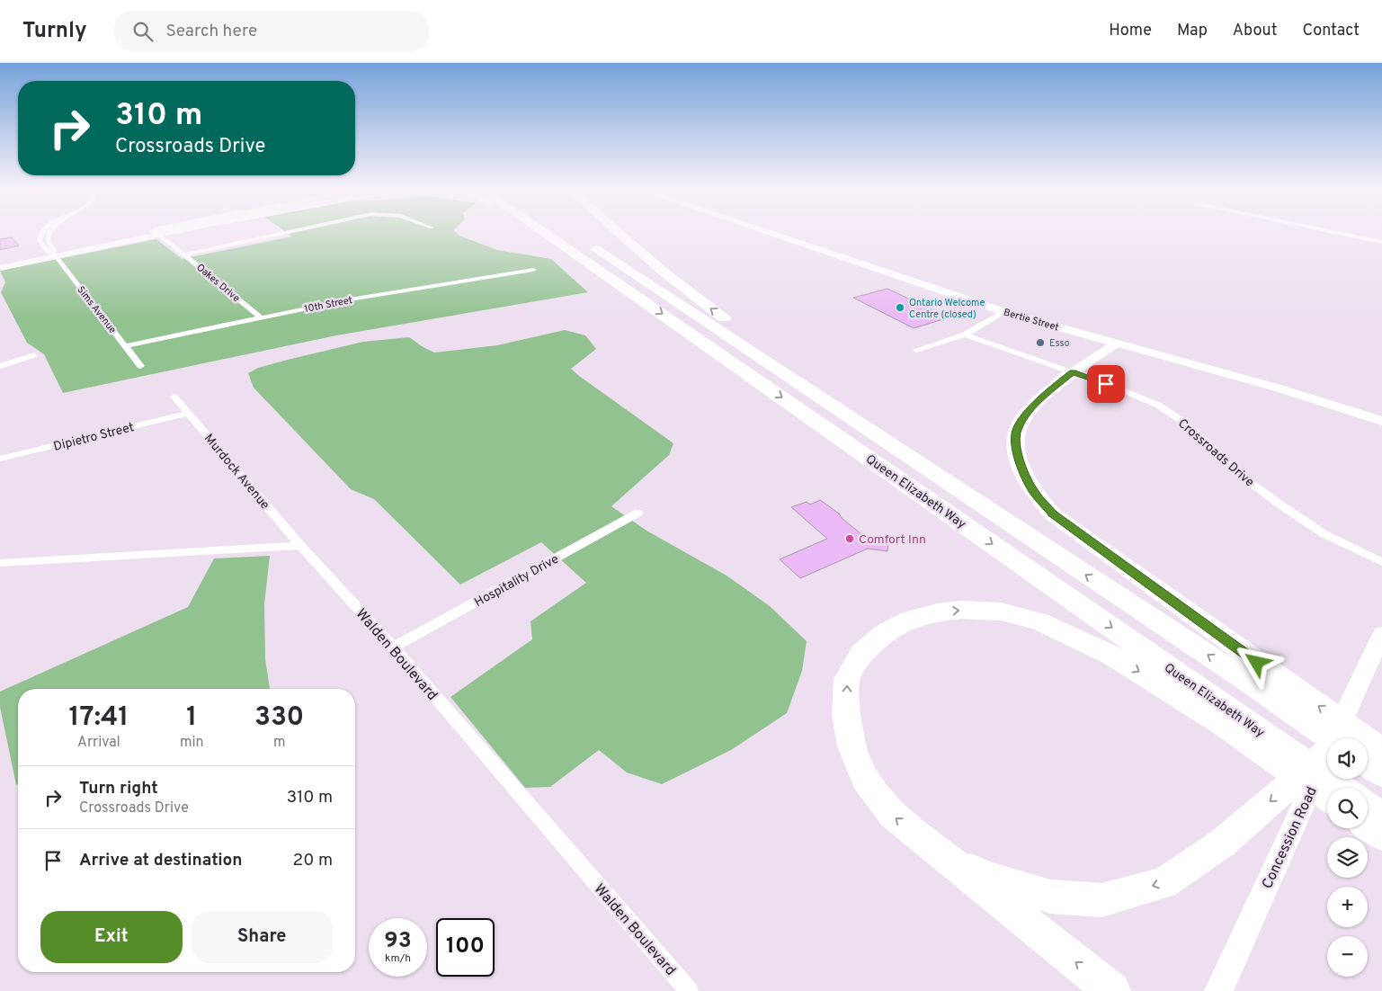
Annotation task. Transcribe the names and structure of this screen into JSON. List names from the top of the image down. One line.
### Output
{"streets":{"highway":["Queen Elizabeth Way"],"street":["Oakes Drive","10th Street","Sims Avenue","Bertie Street","Dipietro Street","Crossroads Drive","Murdock Avenue","Hospitality Drive","Walden Boulevard","Concession Road"]},"crossings":[["Oakes Drive","10th Street"],["10th Street","Sims Avenue"],["Dipietro Street","Murdock Avenue"],["Murdock Avenue","Walden Boulevard"],["Hospitality Drive","Walden Boulevard"]],"places":["Ontario Welcome Centre (closed)","Esso","Comfort Inn"],"page":{"header":"Turnly","search":"Search here","nav":["Home","Map","About","Contact"],"turn":["310 m","Crossroads Drive"],"eta":["17:41","Arrival","1","min","330","m"],"map_buttons":["+","−"],"list":[{"name":"Turn right","note":"Crossroads Drive","value":"310 m"},{"name":"Arrive at destination","value":"20 m"}],"buttons":["Exit","Share"],"speed":"93 km/h","limit":"100"}}
